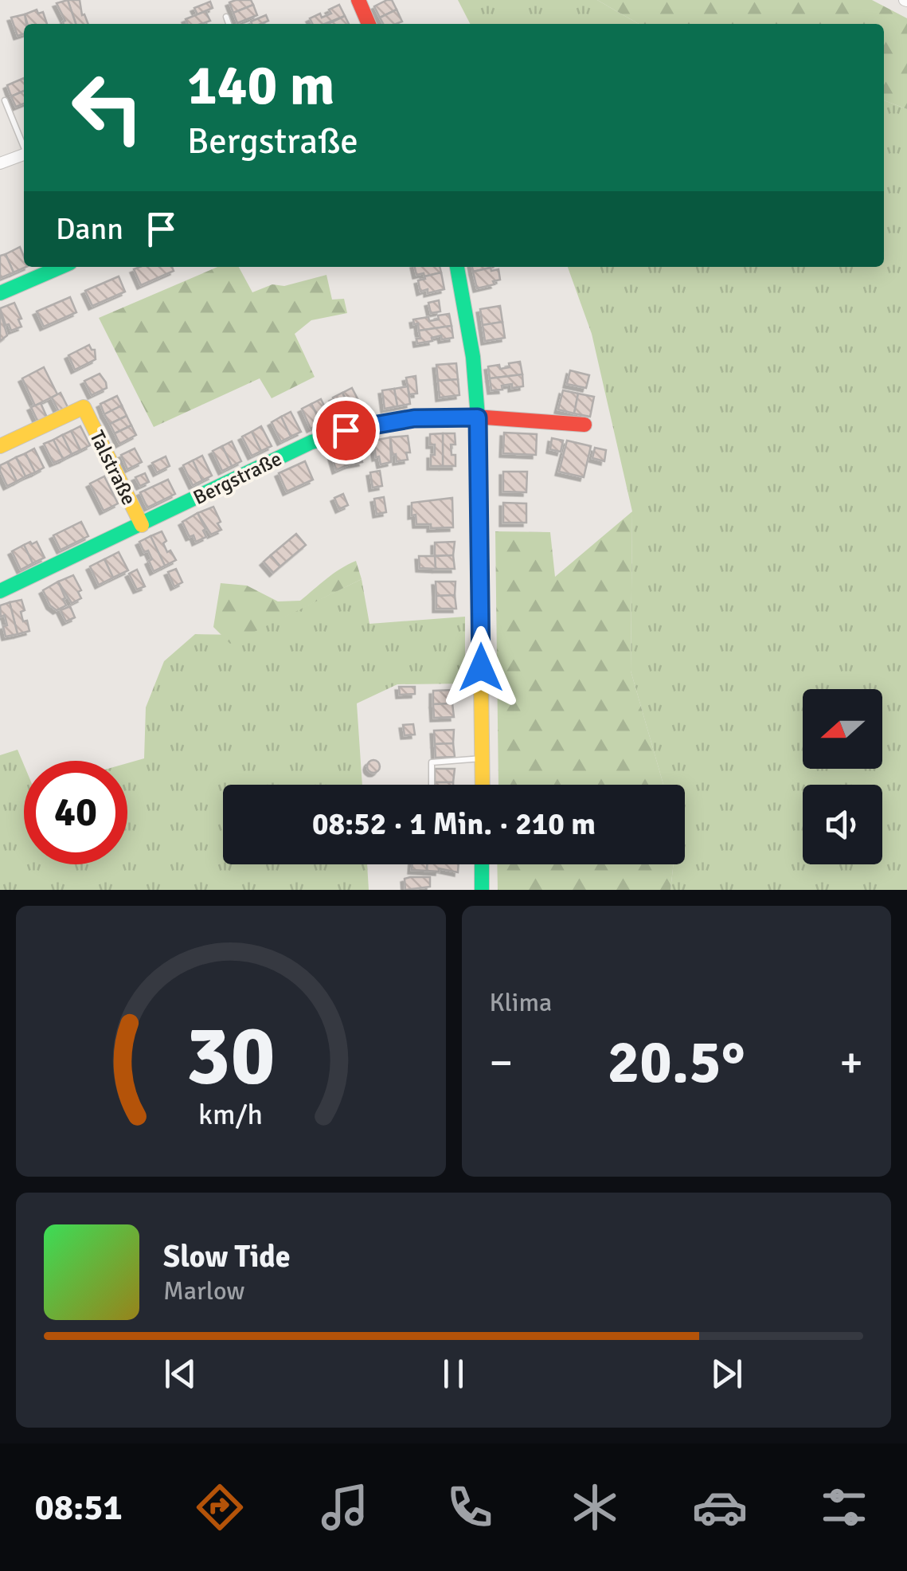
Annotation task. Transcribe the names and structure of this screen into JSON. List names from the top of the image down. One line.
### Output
{"streets":{"street":["Talstraße","Bergstraße"]},"crossings":[["Talstraße","Bergstraße"]],"north":"left","page":{"turn":["140 m","Bergstraße"],"then":"Dann","limit":"40","trip":"08:52 · 1 Min. · 210 m","tile":"Klima","heat":["−","20.5°","+"],"song":["Slow Tide","Marlow"],"tabs":"08:51","gauge":["30","km/h"]}}
